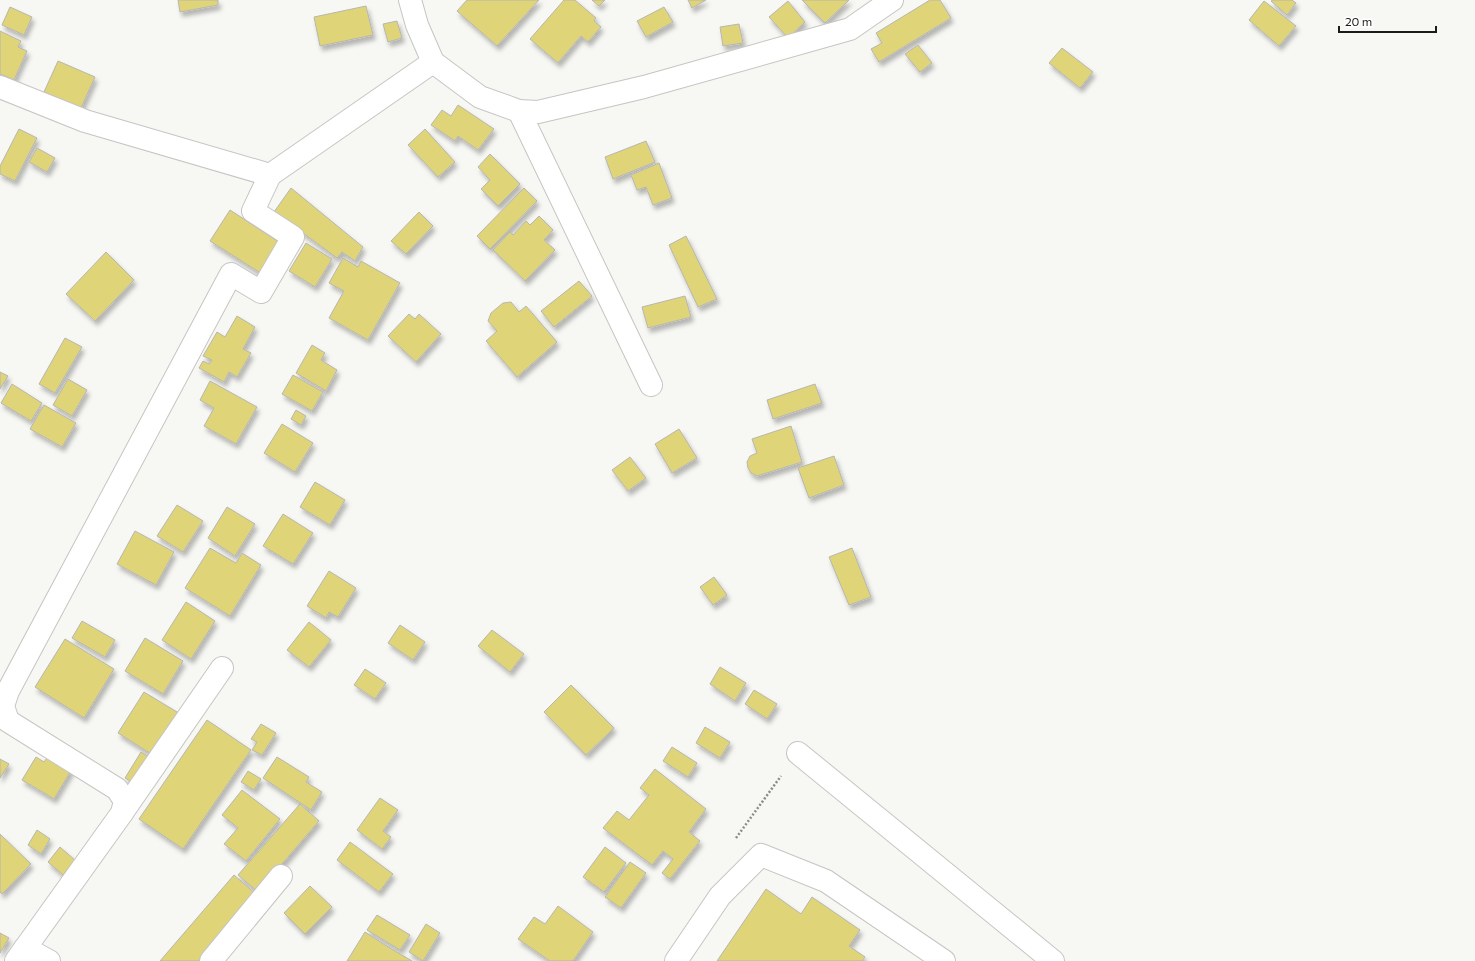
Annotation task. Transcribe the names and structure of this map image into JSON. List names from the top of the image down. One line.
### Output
{"scale_bar":"20 m"}
